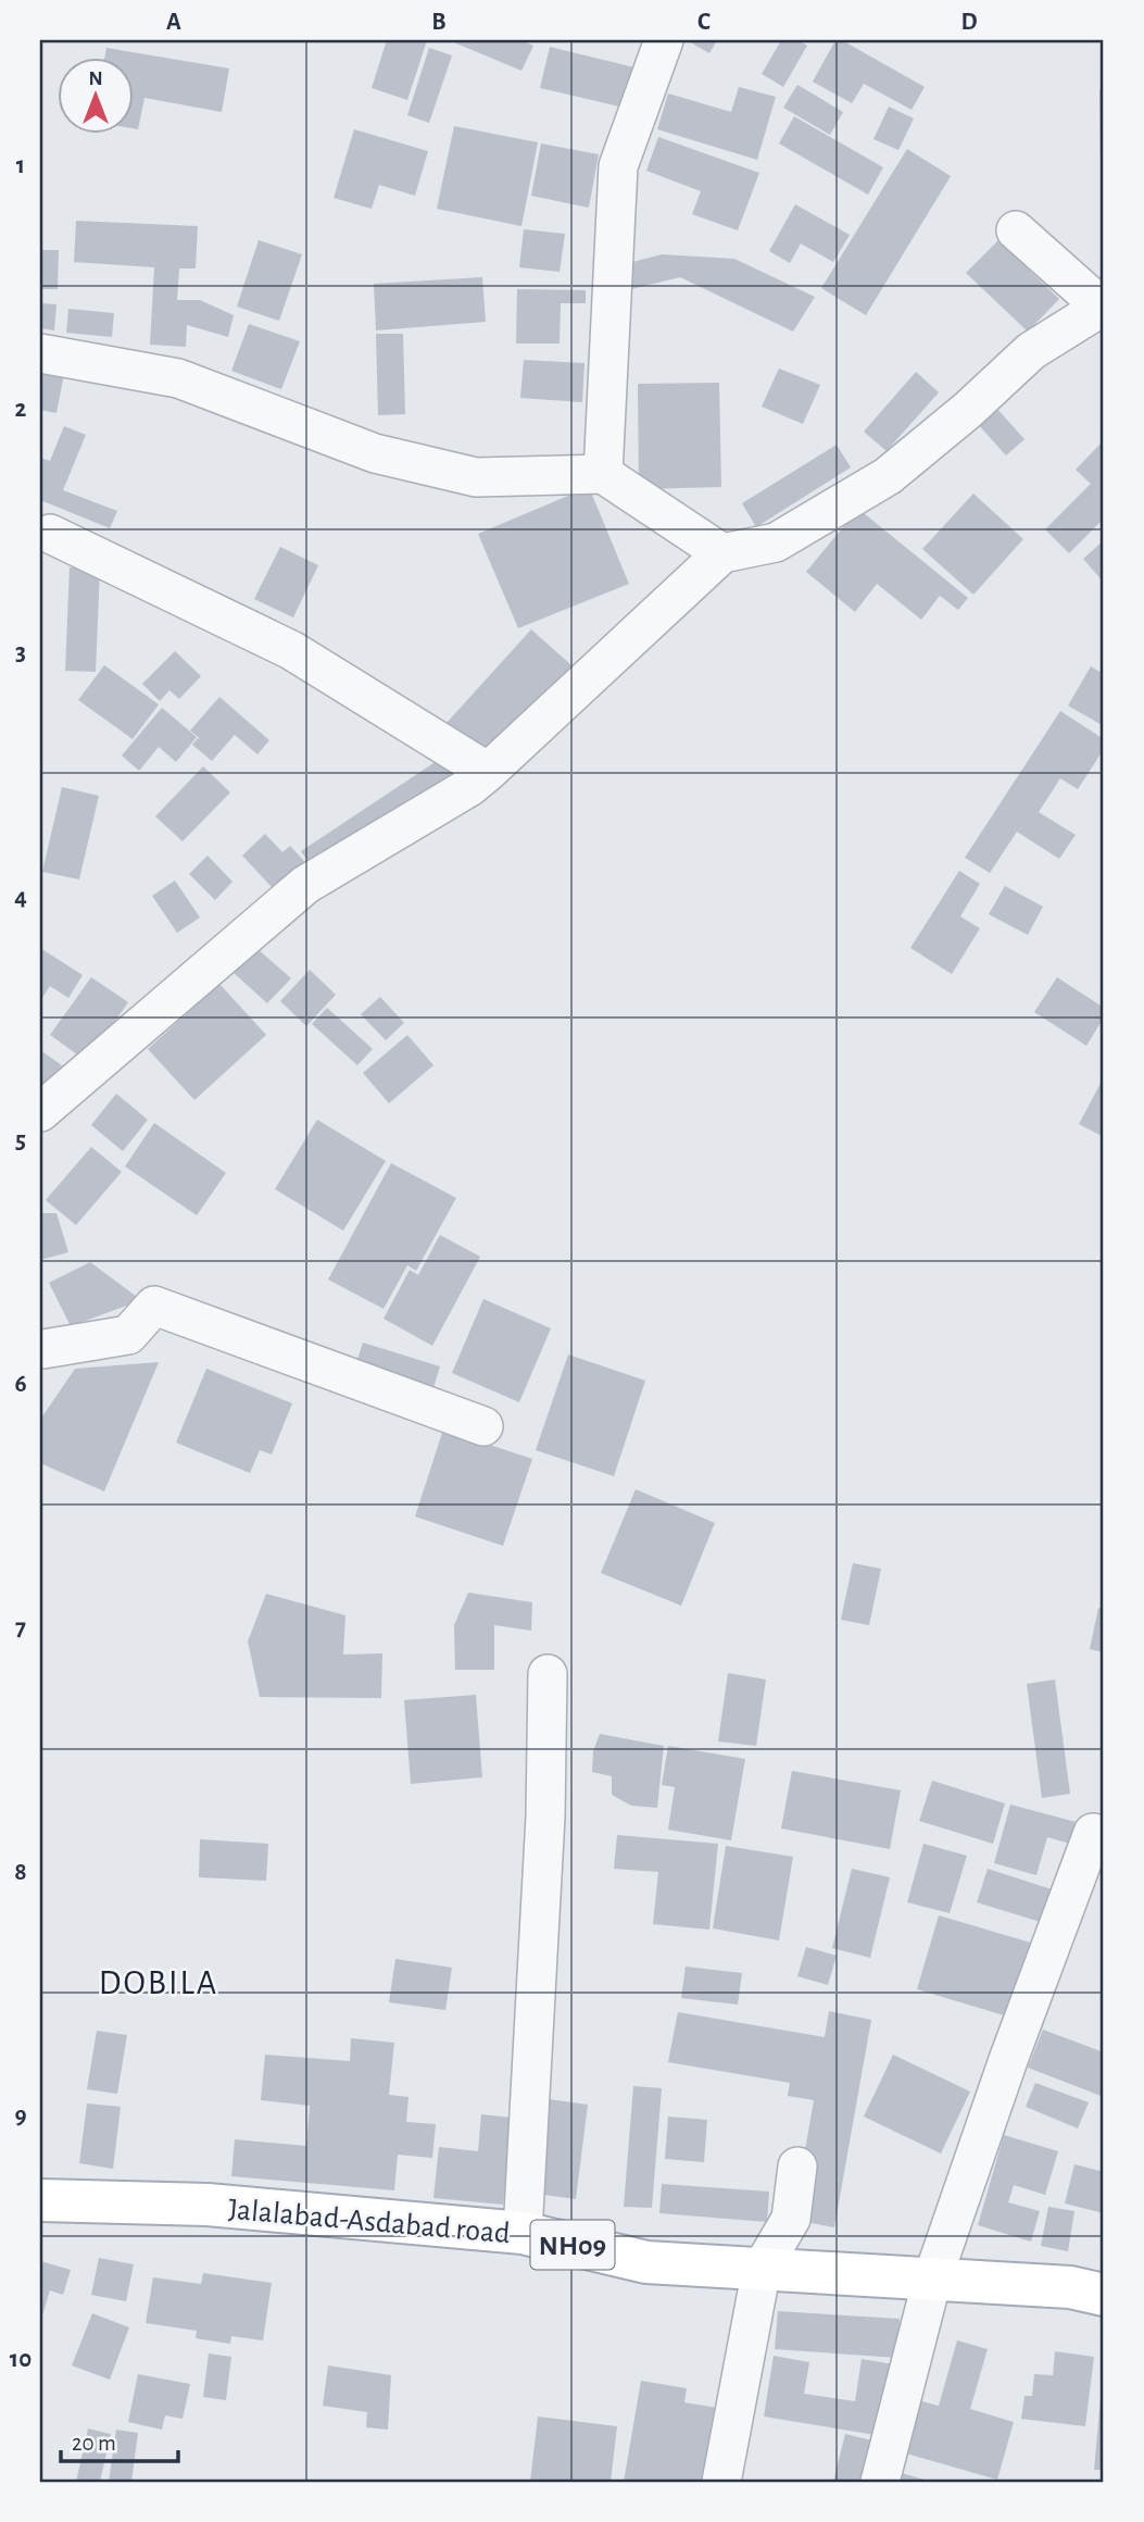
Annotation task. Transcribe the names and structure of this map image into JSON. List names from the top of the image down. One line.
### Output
{"streets":{"main road":["Jalalabad-Asdabad road","NH09"]},"districts":["DOBILA"],"scale_bar":"20 m","north":"top","grid":{"columns":["A","B","C","D"],"rows":["1","2","3","4","5","6","7","8","9","10"]}}
